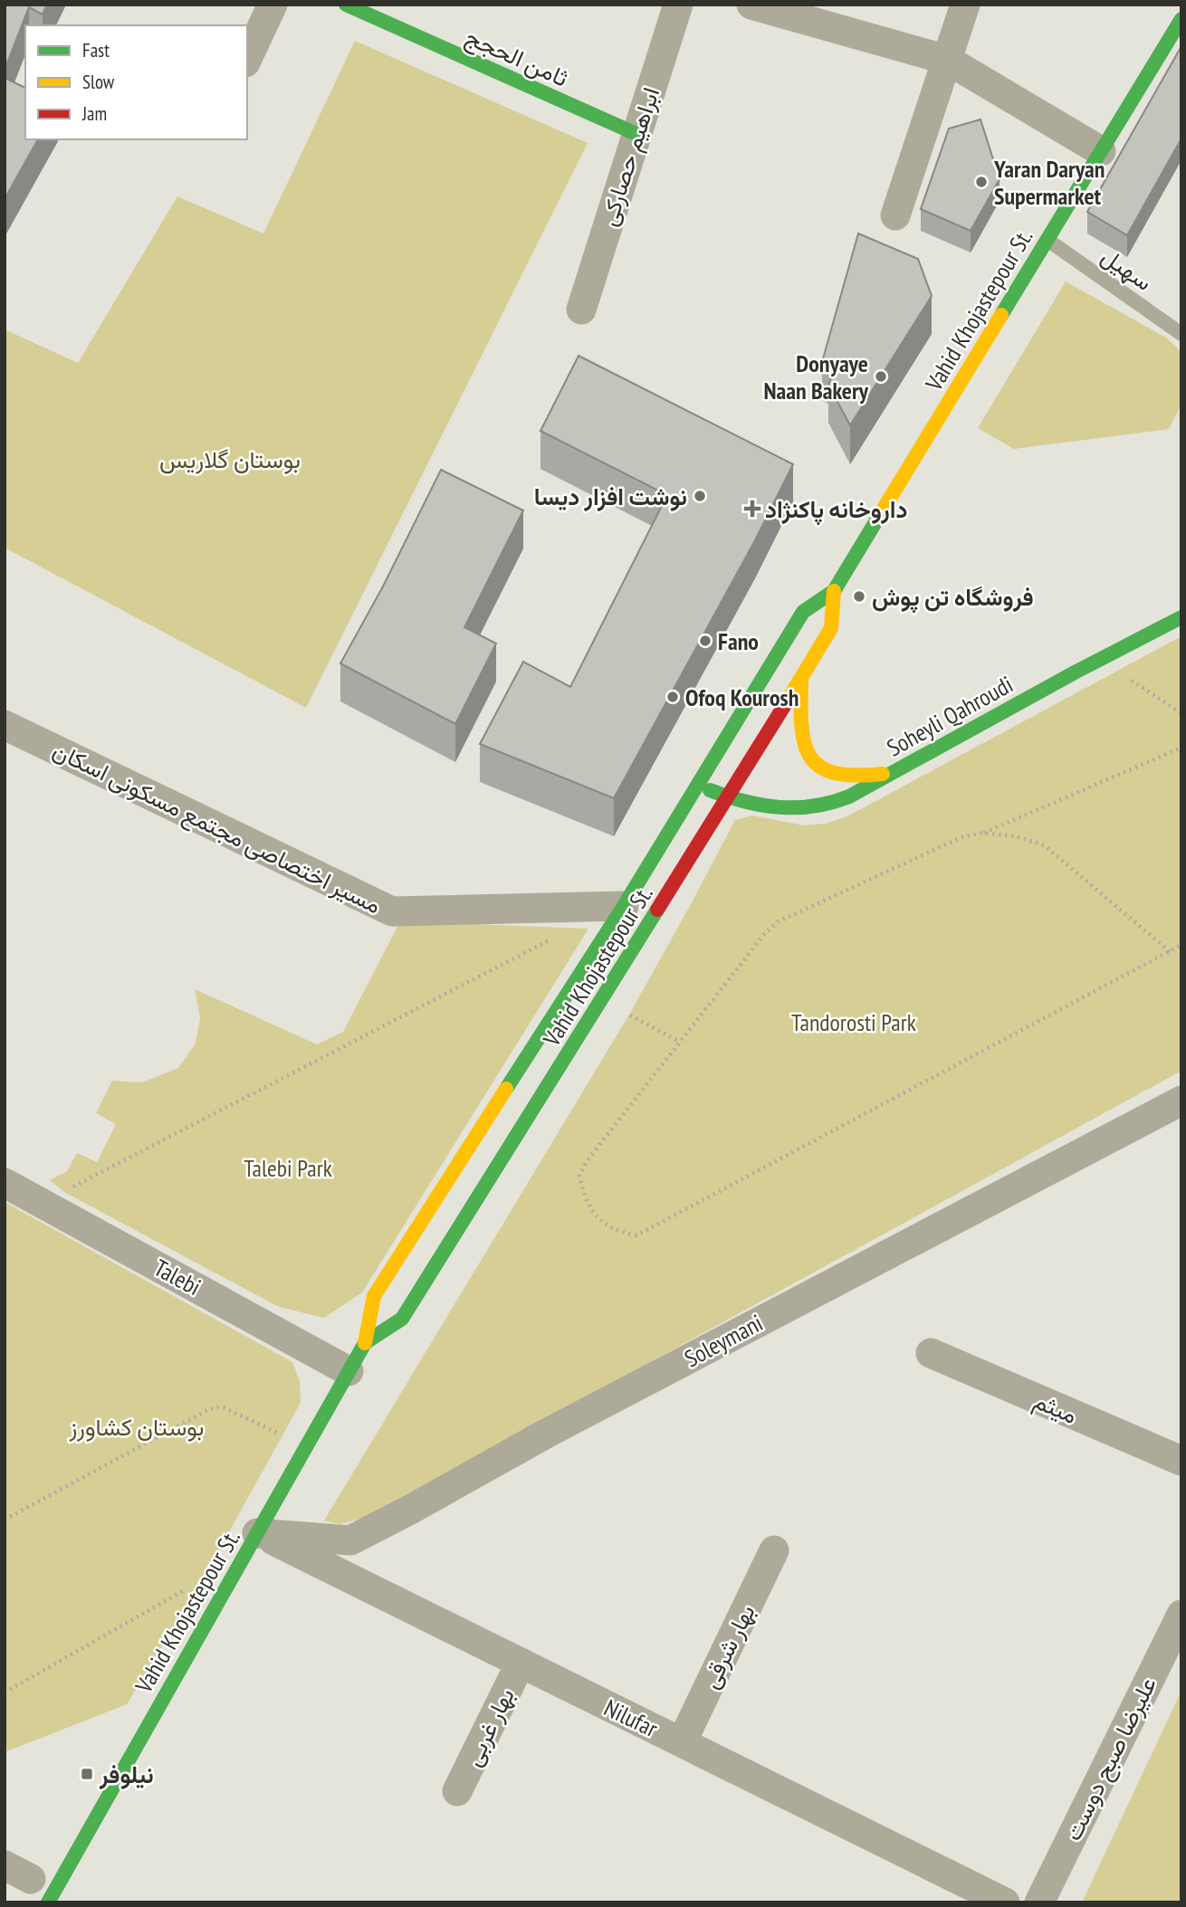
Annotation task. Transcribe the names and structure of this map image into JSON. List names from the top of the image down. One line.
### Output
{"streets":{"main road":["ثامن الحجج","Vahid Khojastepour St.","Soheyli Qahroudi"],"street":["ابراهیم حصارکی","مسیر اختصاصی مجتمع مسکونی اسکان","Talebi","Soleymani","میثم","بهار شرقی","Nilufar","بهار غربی","علیرضا صبح دوست"],"lane":["سهیل"]},"crossings":[["ثامن الحجج","ابراهیم حصارکی"],["سهیل","Vahid Khojastepour St."],["Vahid Khojastepour St.","Soheyli Qahroudi"],["Vahid Khojastepour St.","مسیر اختصاصی مجتمع مسکونی اسکان"],["Vahid Khojastepour St.","Talebi"],["Vahid Khojastepour St.","Soleymani"],["Vahid Khojastepour St.","Nilufar"],["Soleymani","Nilufar"],["بهار شرقی","Nilufar"],["Nilufar","بهار غربی"]],"parks":["بوستان گلاریس","Tandorosti Park","Talebi Park","بوستان کشاورز"],"places":{"other":["Yaran Daryan Supermarket","Donyaye Naan Bakery","نوشت افزار دیسا","فروشگاه تن پوش","Fano","Ofoq Kourosh"],"health":["داروخانه پاکنژاد"],"transit":["نیلوفر"]},"legend":["Fast","Slow","Jam"]}
